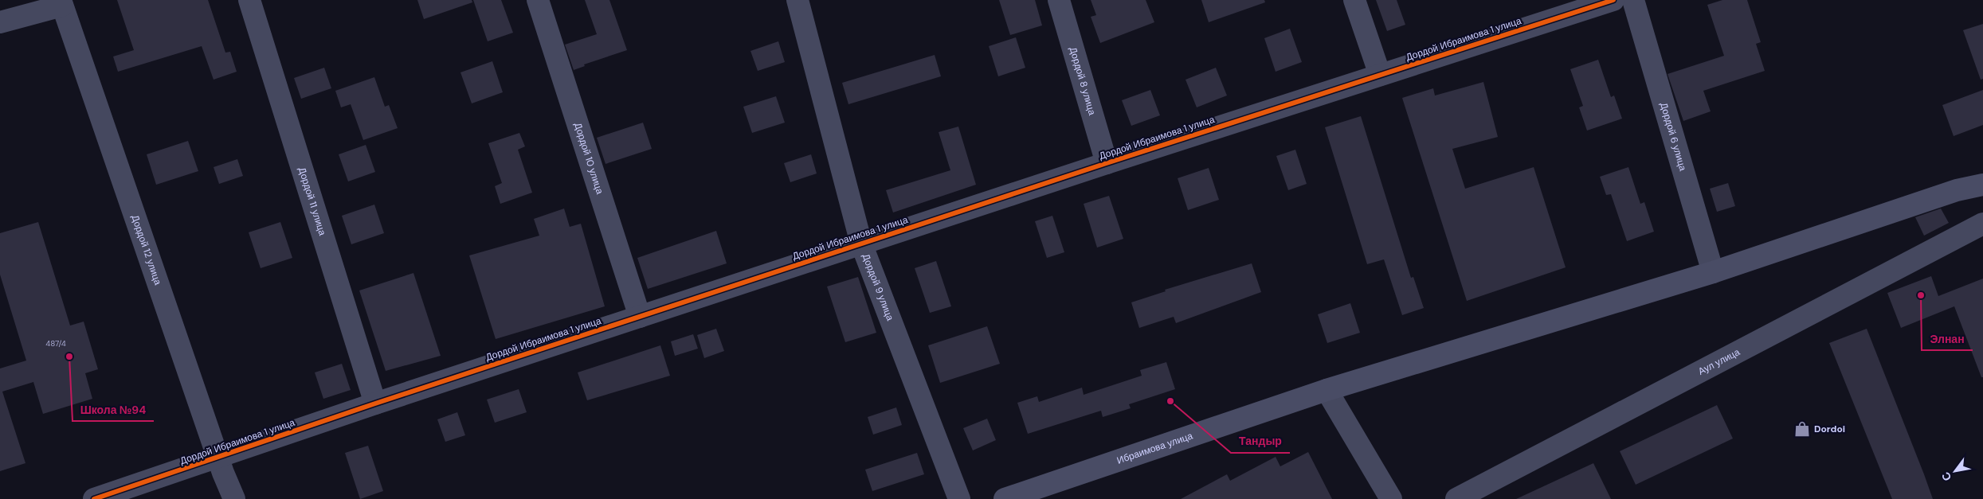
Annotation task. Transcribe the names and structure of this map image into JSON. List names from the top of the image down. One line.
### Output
{"streets":{"main road":["Ибраимова улица"],"street":["Дордой Ибраимова 1 улица","Дордой 8 улица","Дордой 6 улица","Дордой 10 улица","Дордой 11 улица","Дордой 12 улица","Дордой 9 улица","Аул улица"]},"crossings":[["Дордой Ибраимова 1 улица","Дордой 8 улица"],["Дордой Ибраимова 1 улица","Дордой 10 улица"],["Дордой Ибраимова 1 улица","Дордой 11 улица"],["Дордой Ибраимова 1 улица","Дордой 12 улица"],["Дордой Ибраимова 1 улица","Дордой 9 улица"],["Дордой 6 улица","Ибраимова улица"]],"places":{"other":["Элнан","Школа №94","Тандыр"],"shop":["Dordoi"]},"house_numbers":["487/4"],"north":"bottom left"}
